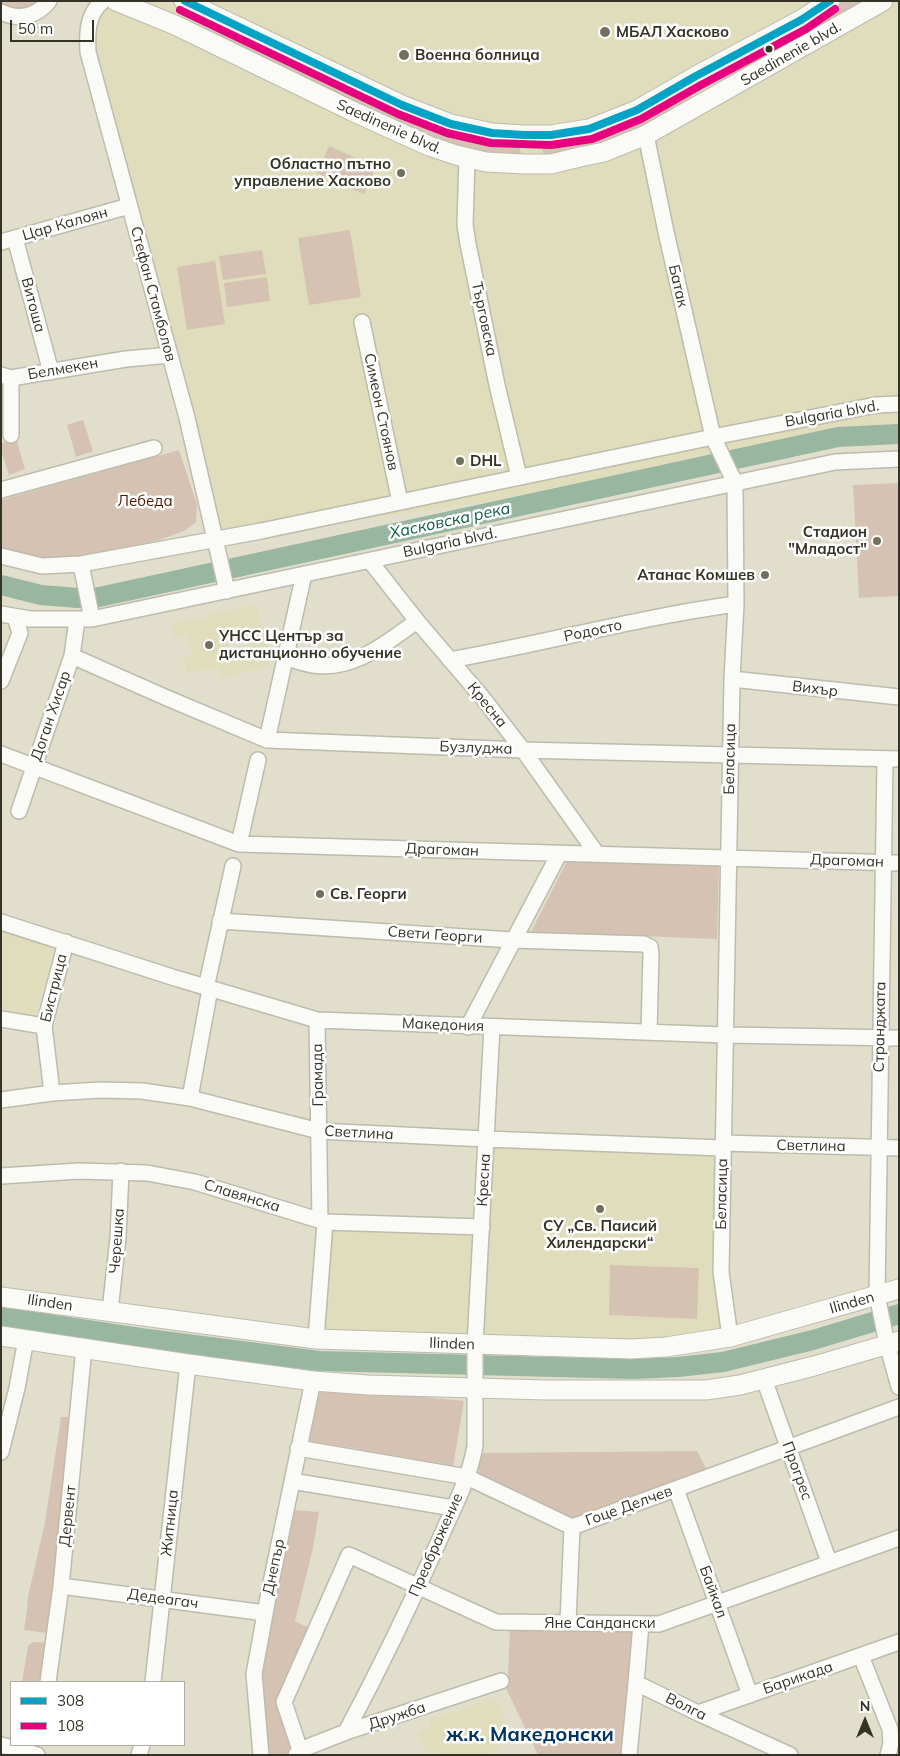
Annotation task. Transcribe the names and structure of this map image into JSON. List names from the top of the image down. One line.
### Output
{"streets":{"main road":["Saedinenie blvd.","Ilinden"],"street":["Цар Калоян","Батак","Стефан Стамболов","Витоша","Търговска","Белмекен","Симеон Стоянов","Bulgaria blvd.","Родосто","Вихър","Кресна","Доган Хисар","Бузлуджа","Беласица","Драгоман","Свети Георги","Бистрица","Македония","Странджата","Грамада","Светлина","Славянска","Черешка","Прогрес","Гоце Делчев","Дервент","Житница","Преображение","Днепър","Байкал","Дедеагач","Яне Сандански","Барикада","Волга","Дружба"]},"crossings":[["Saedinenie blvd.","Батак"],["Saedinenie blvd.","Търговска"],["Цар Калоян","Стефан Стамболов"],["Цар Калоян","Витоша"],["Батак","Bulgaria blvd."],["Батак","Беласица"],["Стефан Стамболов","Белмекен"],["Стефан Стамболов","Bulgaria blvd."],["Витоша","Белмекен"],["Търговска","Bulgaria blvd."],["Симеон Стоянов","Bulgaria blvd."],["Bulgaria blvd.","Кресна"],["Bulgaria blvd.","Доган Хисар"],["Bulgaria blvd.","Беласица"],["Родосто","Кресна"],["Родосто","Беласица"],["Вихър","Беласица"],["Кресна","Бузлуджа"],["Кресна","Драгоман"],["Кресна","Македония"],["Кресна","Светлина"],["Кресна","Славянска"],["Кресна","Ilinden"],["Кресна","Преображение"],["Доган Хисар","Бузлуджа"],["Доган Хисар","Драгоман"],["Бузлуджа","Беласица"],["Бузлуджа","Странджата"],["Беласица","Драгоман"],["Беласица","Македония"],["Беласица","Светлина"],["Беласица","Ilinden"],["Драгоман","Странджата"],["Свети Георги","Македония"],["Бистрица","Македония"],["Бистрица","Светлина"],["Македония","Странджата"],["Македония","Грамада"],["Странджата","Светлина"],["Странджата","Ilinden"],["Грамада","Светлина"],["Грамада","Славянска"],["Грамада","Ilinden"],["Славянска","Черешка"],["Черешка","Ilinden"],["Ilinden","Прогрес"],["Ilinden","Дервент"],["Ilinden","Житница"],["Ilinden","Преображение"],["Ilinden","Днепър"],["Прогрес","Гоце Делчев"],["Прогрес","Яне Сандански"],["Гоце Делчев","Преображение"],["Гоце Делчев","Днепър"],["Гоце Делчев","Байкал"],["Дервент","Дедеагач"],["Житница","Дедеагач"],["Преображение","Яне Сандански"],["Преображение","Дружба"],["Днепър","Дедеагач"],["Байкал","Яне Сандански"],["Байкал","Барикада"],["Яне Сандански","Дружба"],["Барикада","Волга"]],"districts":["ж.к. Македонски"],"water":["Хасковска река"],"parks":["Лебеда"],"places":["МБАЛ Хасково","Военна болница","Областно пътно управление Хасково","DHL","Стадион \"Младост\"","Атанас Комшев","УНСС Център за дистанционно обучение","Св. Георги","СУ „Св. Паисий Хилендарски“"],"lines":["transit line 308","transit line 108"],"legend":["308","108"],"scale_bar":"50 m","north":"top"}
